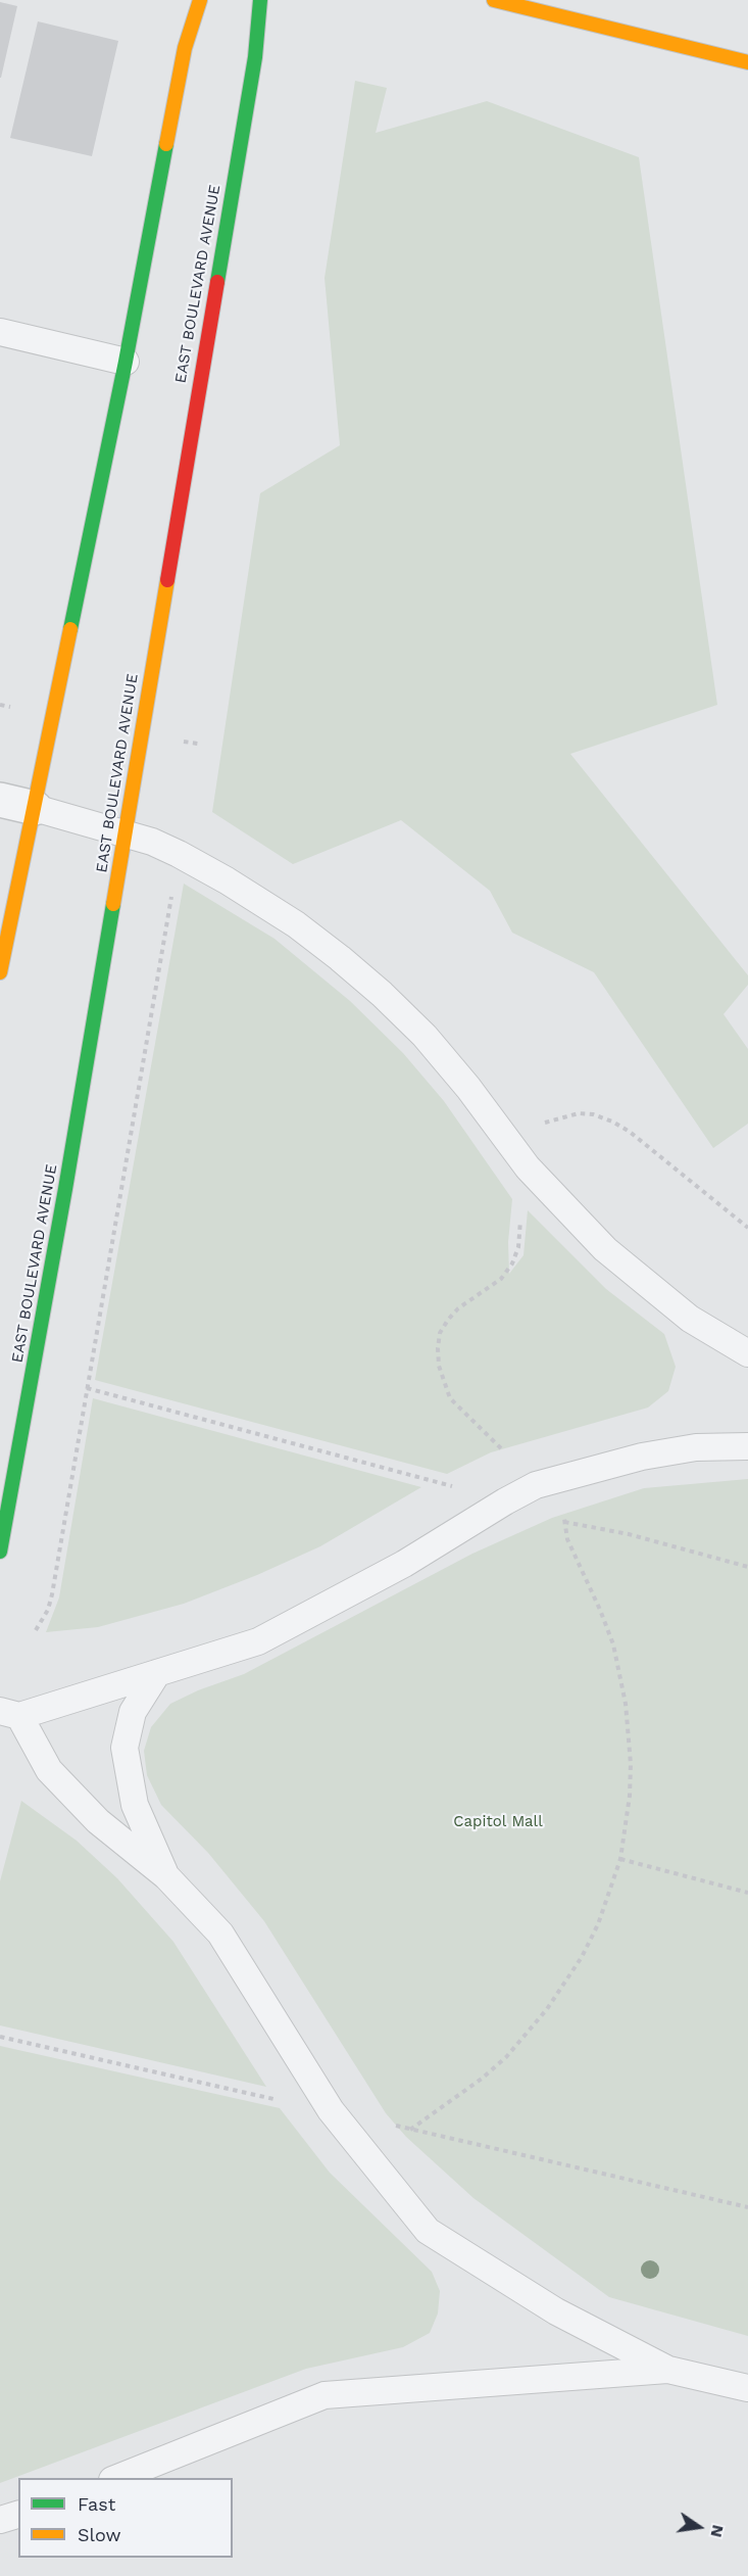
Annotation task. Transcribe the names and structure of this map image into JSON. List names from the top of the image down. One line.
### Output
{"streets":{"main road":["EAST BOULEVARD AVENUE"]},"parks":["Capitol Mall"],"legend":["Fast","Slow"],"north":"right"}
